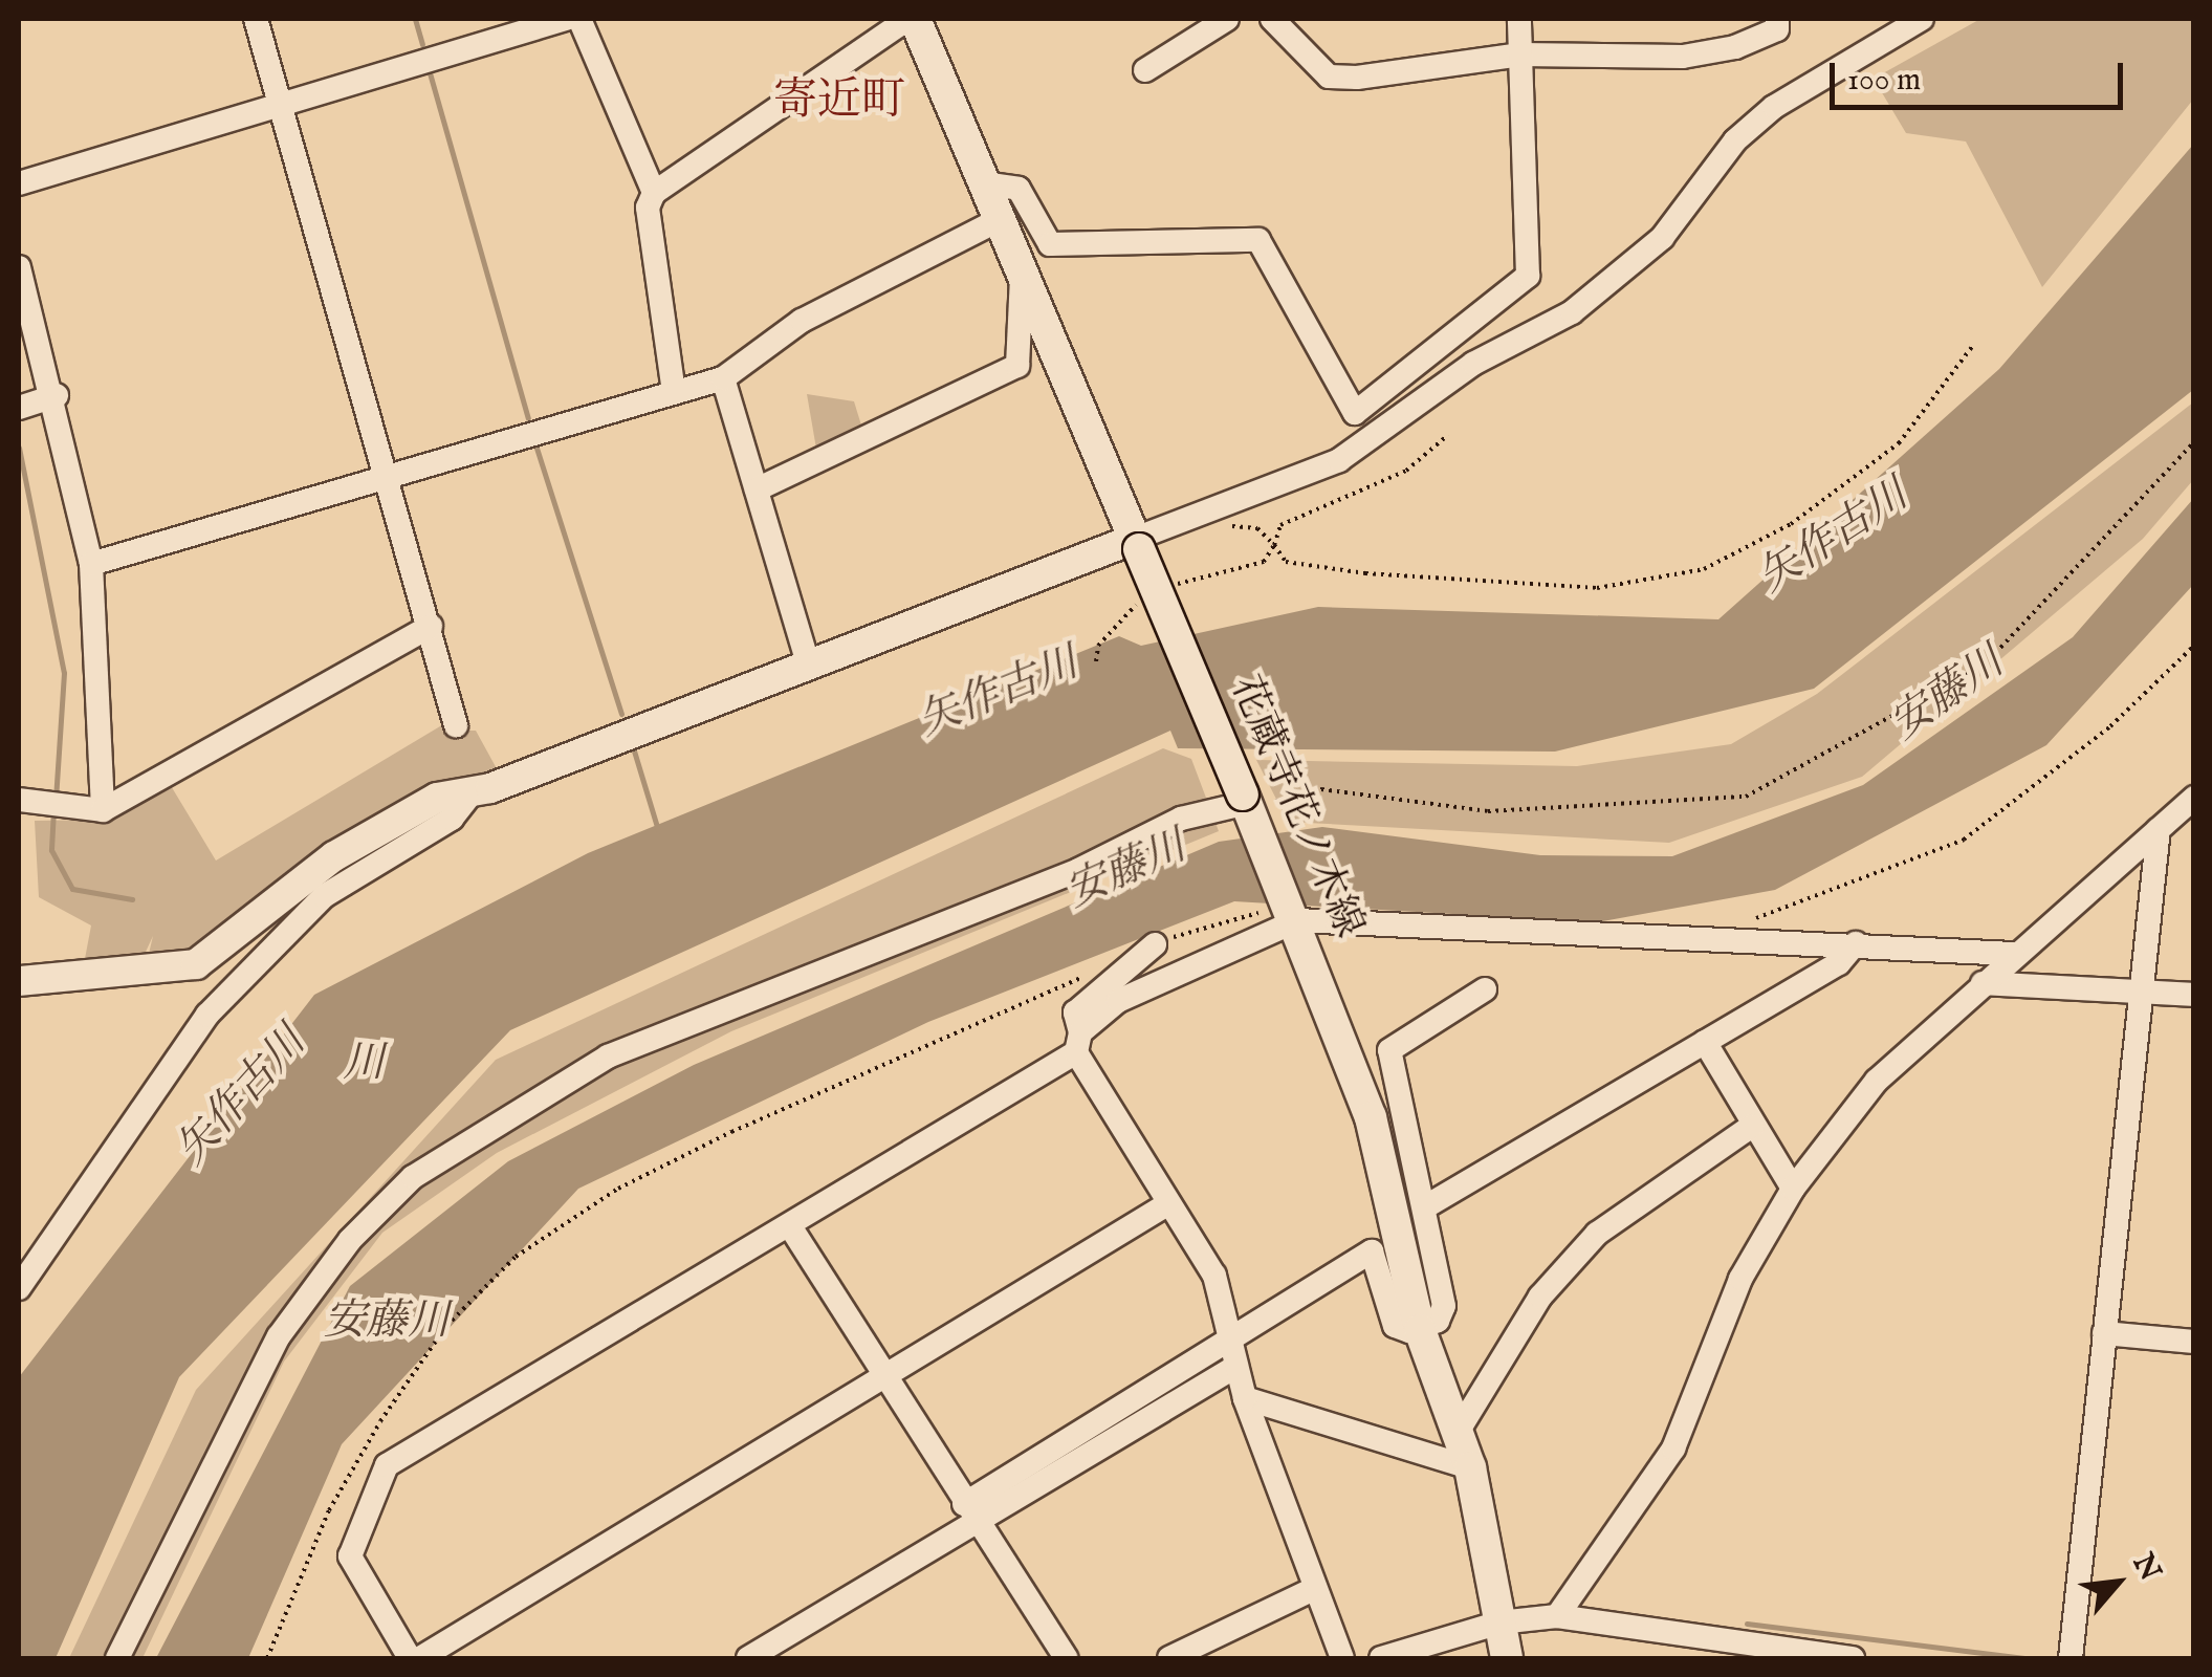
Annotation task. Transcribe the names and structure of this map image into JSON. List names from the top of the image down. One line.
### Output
{"streets":{"main road":["花蔵寺花ノ木線"]},"districts":["寄近町"],"water":["矢作古川","安藤川","川"],"scale_bar":"100 m","north":"top right"}
